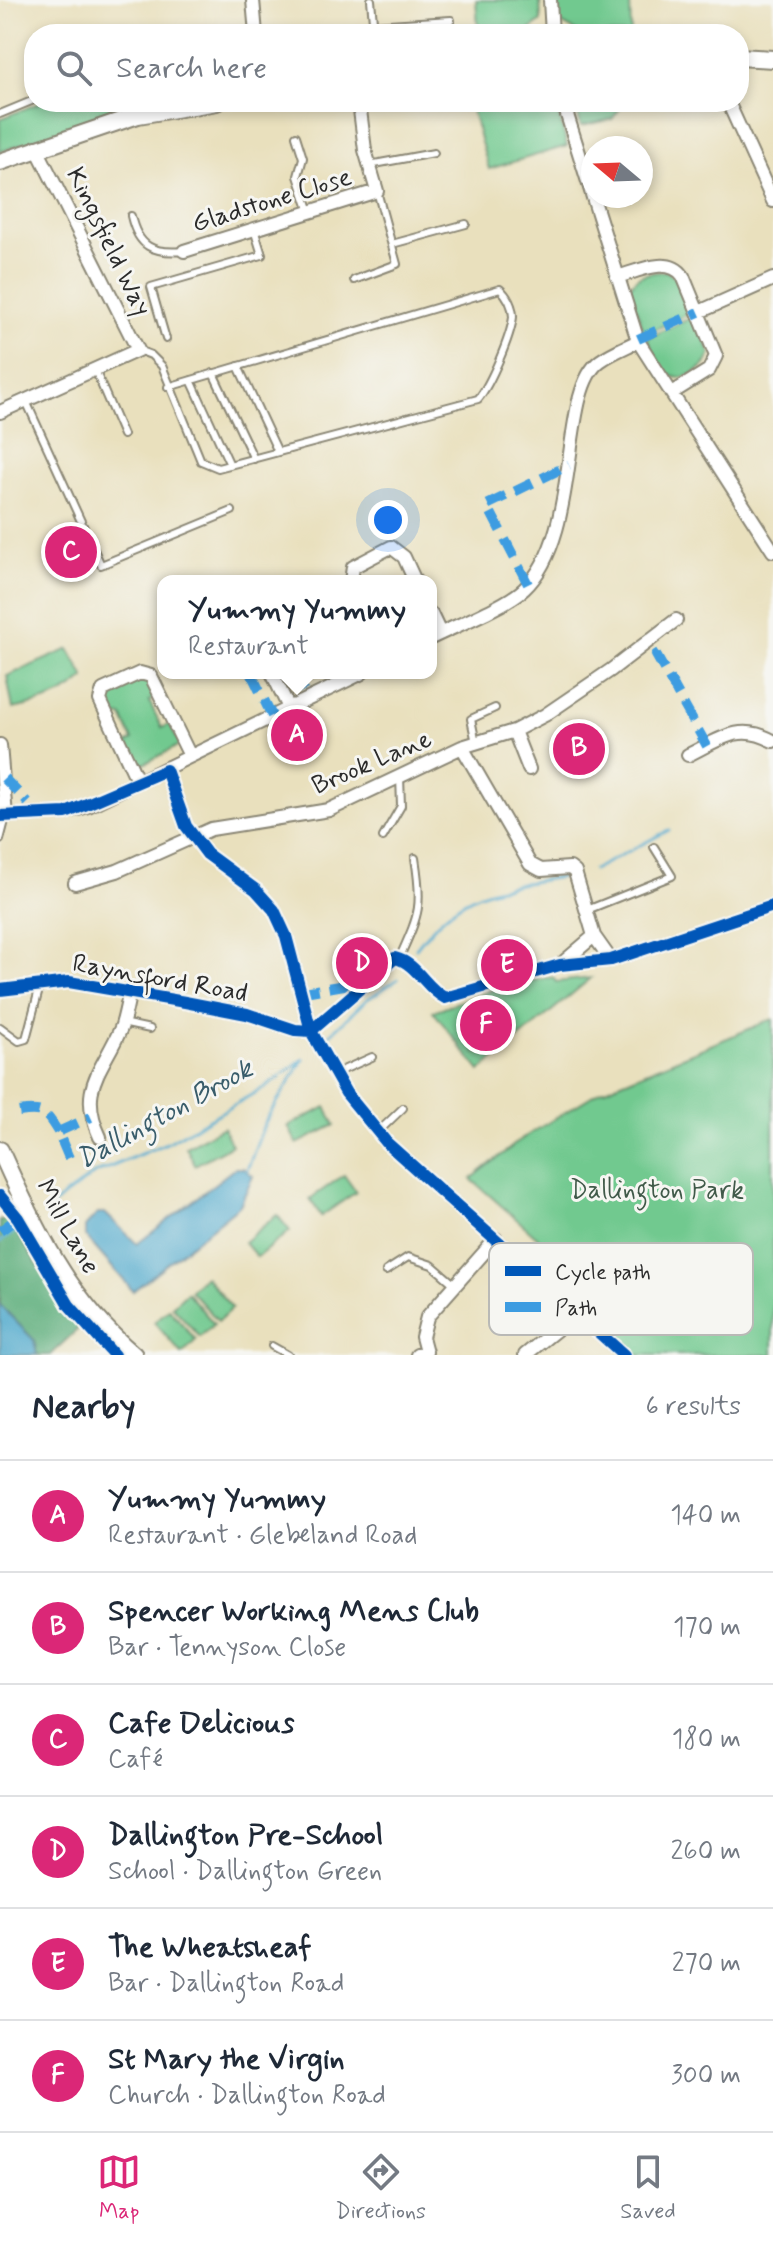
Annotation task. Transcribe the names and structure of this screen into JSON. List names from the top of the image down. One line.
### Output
{"streets":{"street":["Gladstone Close","Kingsfield Way","Brook Lane","Raynsford Road","Mill Lane"]},"water":["Dallington Brook"],"parks":["Dallington Park"],"legend":["Cycle path","Path"],"north":"left","page":{"search":"Search here","pins":["C","A","B","D","E","F"],"popup":["Yummy Yummy","Restaurant"],"heading":["Nearby","6 results"],"list":[{"mark":"A","name":"Yummy Yummy","note":"Restaurant · Glebeland Road","value":"140 m"},{"mark":"B","name":"Spencer Working Mens Club","note":"Bar · Tennyson Close","value":"170 m"},{"mark":"C","name":"Cafe Delicious","note":"Café","value":"180 m"},{"mark":"D","name":"Dallington Pre-School","note":"School · Dallington Green","value":"260 m"},{"mark":"E","name":"The Wheatsheaf","note":"Bar · Dallington Road","value":"270 m"},{"mark":"F","name":"St Mary the Virgin","note":"Church · Dallington Road","value":"300 m"}],"nav":["Map","Directions","Saved"]}}
